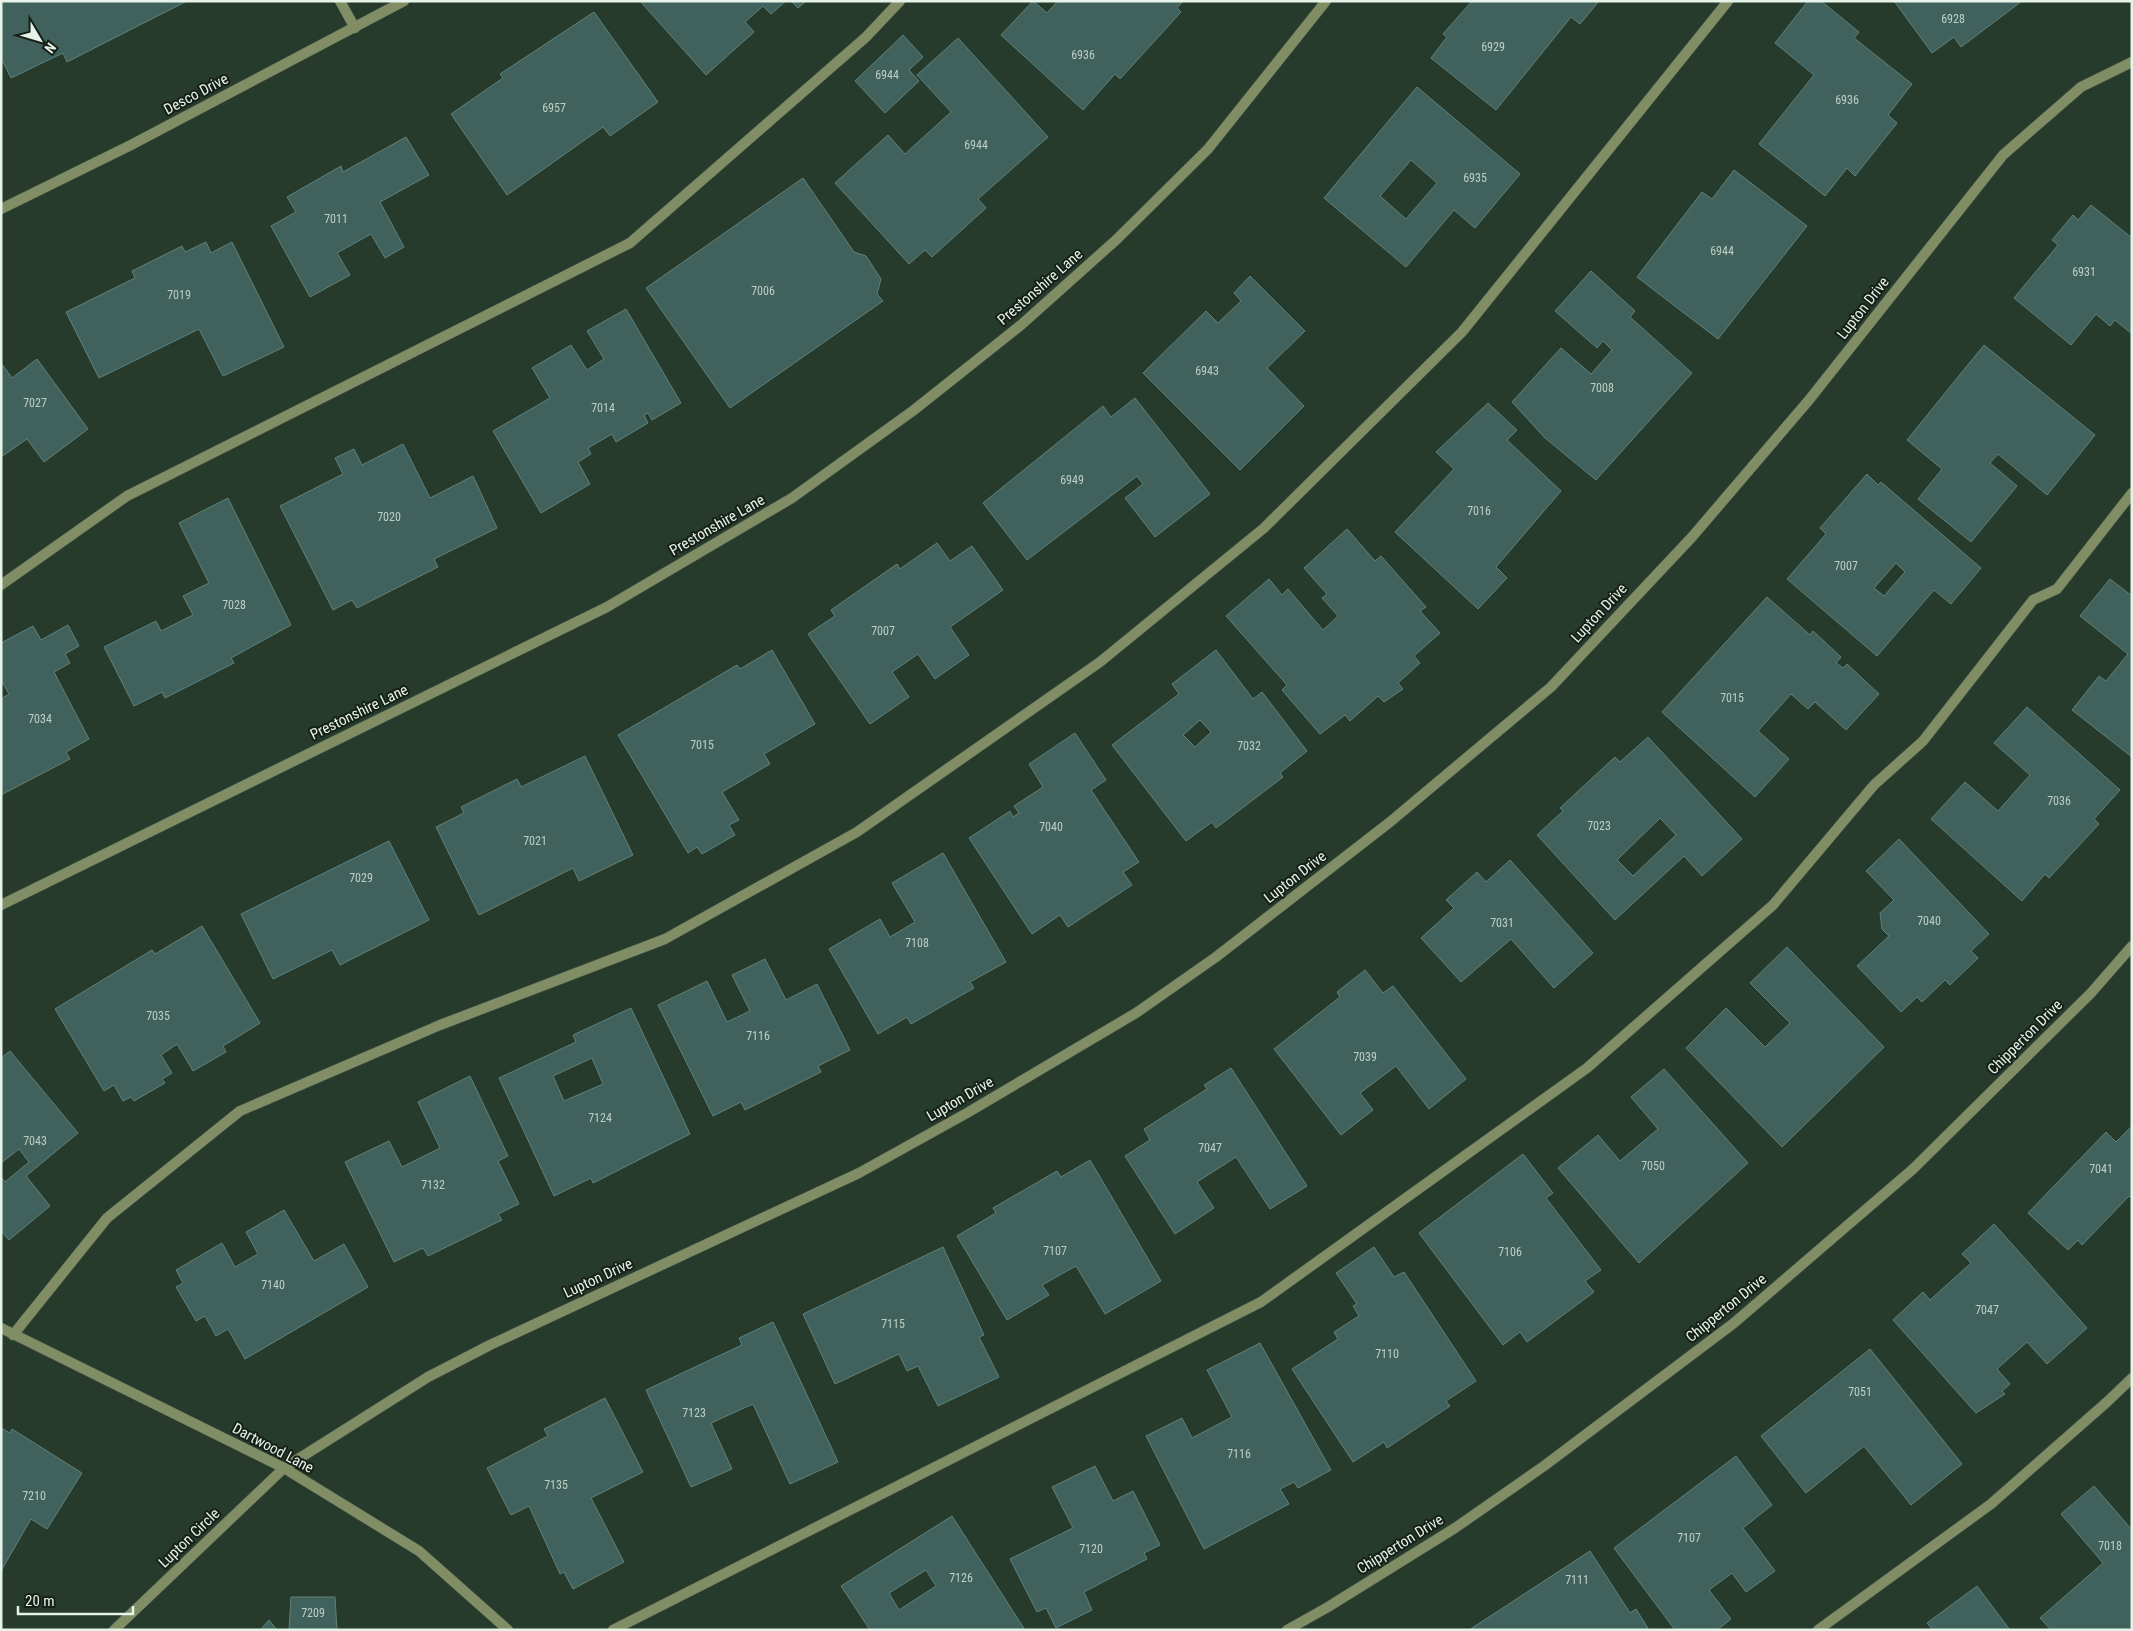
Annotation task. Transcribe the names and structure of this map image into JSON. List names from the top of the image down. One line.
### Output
{"streets":{"street":["Desco Drive","Prestonshire Lane","Lupton Drive","Chipperton Drive","Dartwood Lane","Lupton Circle"]},"crossings":[["Lupton Drive","Dartwood Lane"],["Lupton Drive","Lupton Circle"],["Dartwood Lane","Lupton Circle"]],"house_numbers":["6928","6929","6936","6944","6936","6957","6944","6935","7011","6944","6931","7006","7019","6943","7008","7027","7014","6949","7016","7020","7007","7028","7007","7015","7034","7015","7032","7036","7023","7040","7021","7029","7040","7031","7108","7035","7116","7039","7124","7043","7047","7050","7041","7132","7107","7106","7140","7047","7115","7110","7051","7123","7116","7135","7210","7107","7018","7120","7126","7111","7209"],"scale_bar":"20 m","north":"bottom right"}
